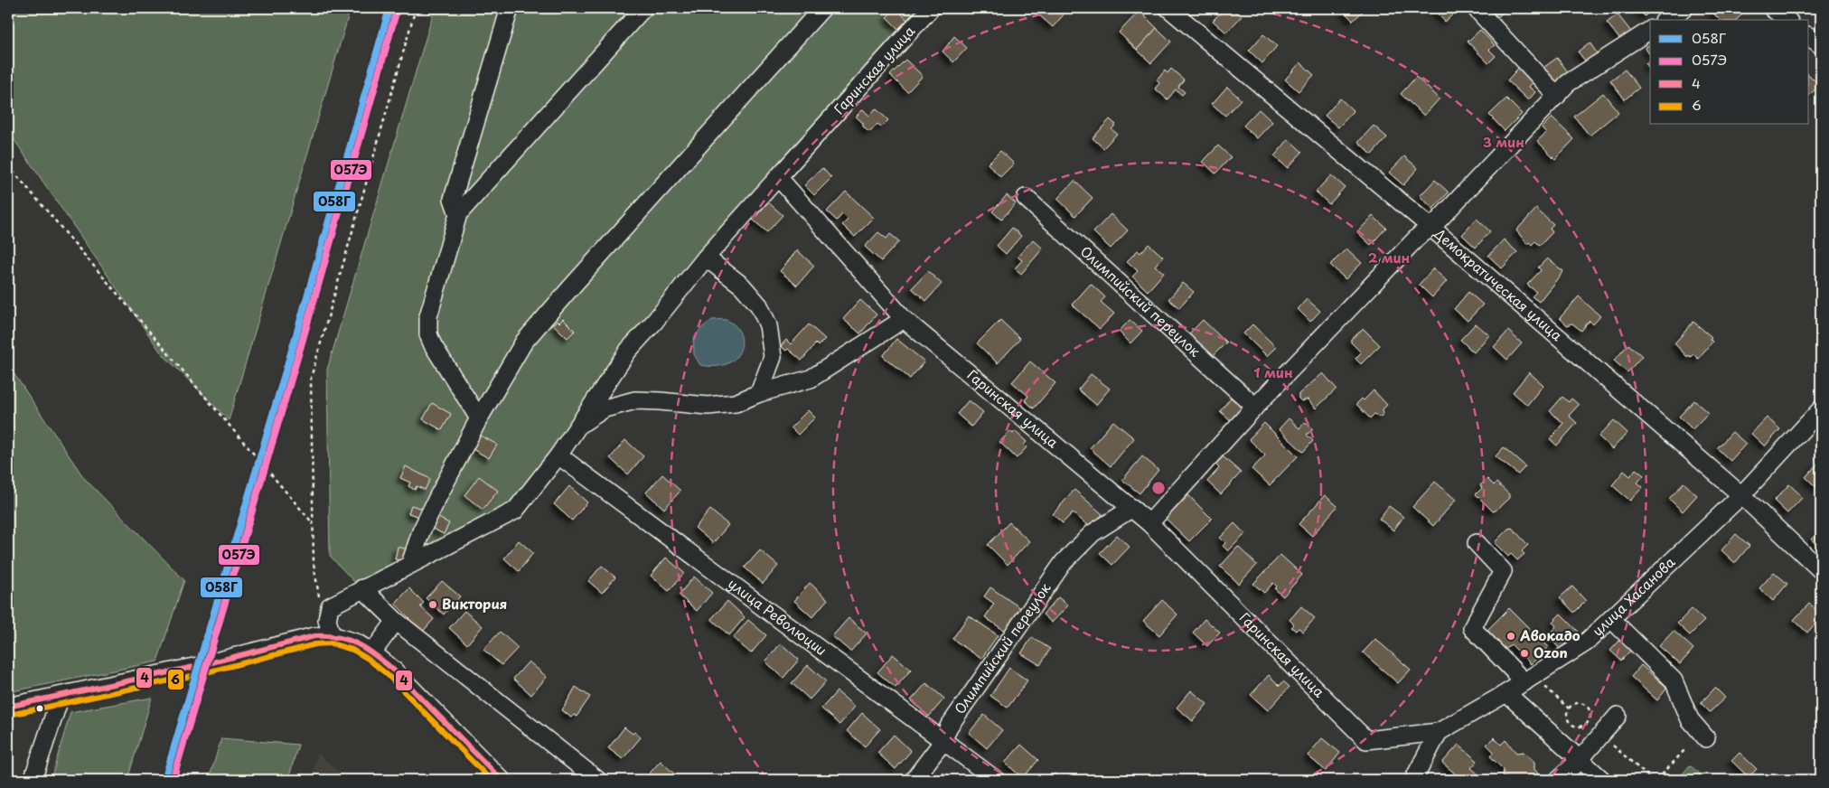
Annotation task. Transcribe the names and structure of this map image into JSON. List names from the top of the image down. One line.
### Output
{"streets":{"street":["Гаринская улица","Демократическая улица","Олимпийский переулок","улица Хасанова","улица Революции"]},"crossings":[["Гаринская улица","Олимпийский переулок"],["Гаринская улица","улица Хасанова"],["Демократическая улица","улица Хасанова"],["Олимпийский переулок","улица Революции"]],"places":["Виктория","Авокадо","Ozon"],"lines":["transit line 058Г","transit line 057Э","transit line 4","transit line 6"],"legend":["058Г","057Э","4","6"],"rings":["3 мин","2 мин","1 мин"]}
